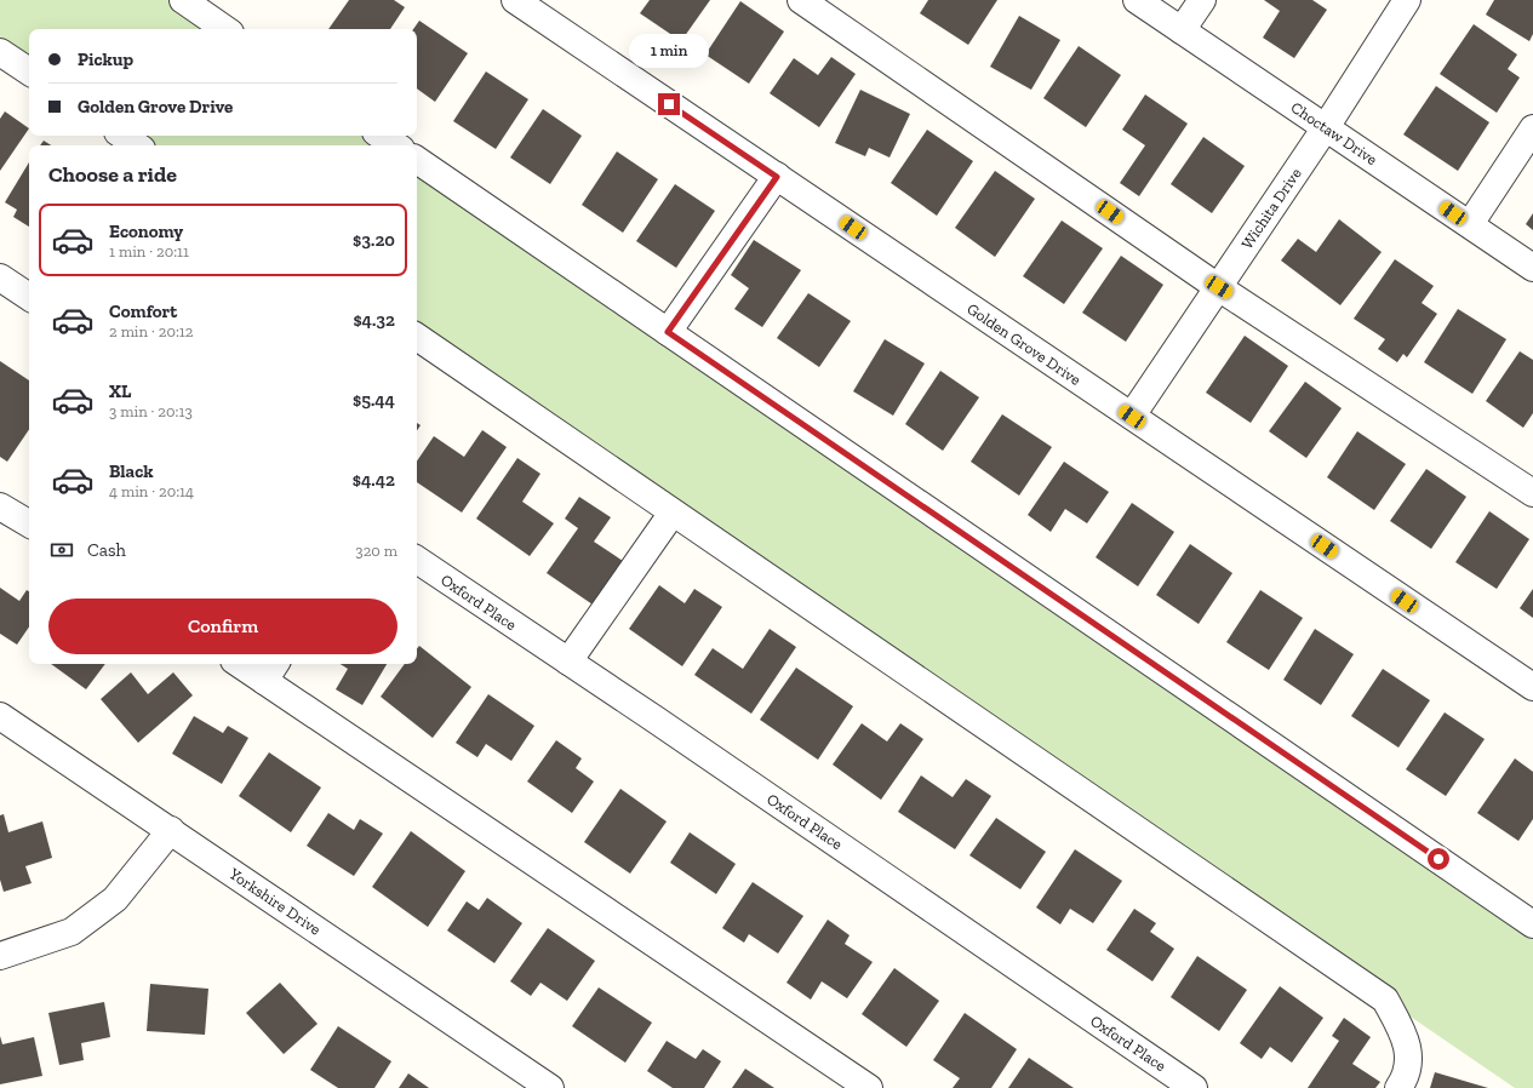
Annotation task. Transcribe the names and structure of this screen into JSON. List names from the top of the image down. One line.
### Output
{"streets":{"street":["Choctaw Drive","Wichita Drive","Golden Grove Drive","Oxford Place","Yorkshire Drive"]},"crossings":[["Choctaw Drive","Wichita Drive"],["Wichita Drive","Golden Grove Drive"]],"page":{"banner":["Pickup","Golden Grove Drive"],"bubble":"1 min","heading":"Choose a ride","list":[{"name":"Economy","note":"1 min · 20:11","value":"$3.20"},{"name":"Comfort","note":"2 min · 20:12","value":"$4.32"},{"name":"XL","note":"3 min · 20:13","value":"$5.44"},{"name":"Black","note":"4 min · 20:14","value":"$4.42"}],"pay":["Cash","320 m"],"buttons":"Confirm"}}
